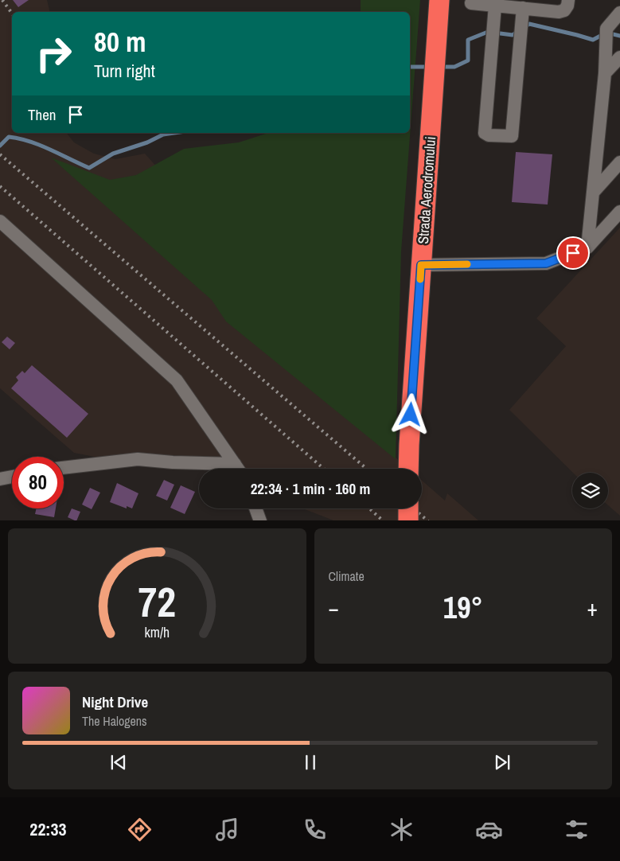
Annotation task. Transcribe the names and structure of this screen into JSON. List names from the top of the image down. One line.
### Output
{"streets":{"highway":["Strada Aerodromului"]},"page":{"turn":["80 m","Turn right"],"then":"Then","limit":"80","trip":"22:34 · 1 min · 160 m","tile":"Climate","heat":["−","19°","+"],"song":["Night Drive","The Halogens"],"tabs":"22:33","gauge":["72","km/h"]}}
